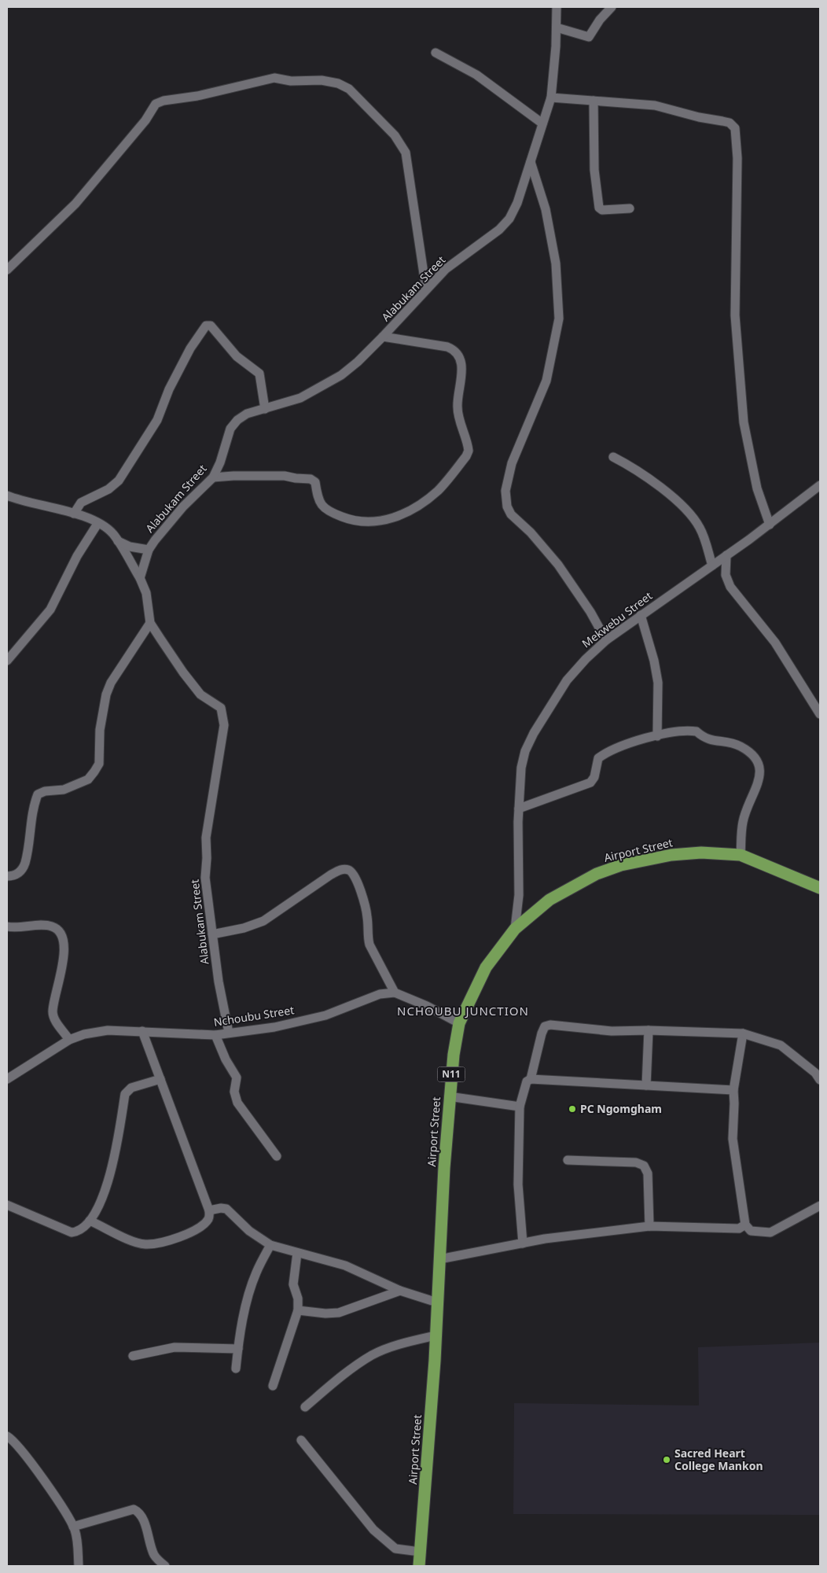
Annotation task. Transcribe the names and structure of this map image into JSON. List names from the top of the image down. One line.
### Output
{"streets":{"highway":["Airport Street","N11"],"street":["Alabukam Street","Mekwebu Street","Nchoubu Street"]},"crossings":[["Alabukam Street","Nchoubu Street"],["Mekwebu Street","Airport Street"]],"districts":["NCHOUBU JUNCTION"],"places":["PC Ngomgham","Sacred Heart College Mankon"]}
